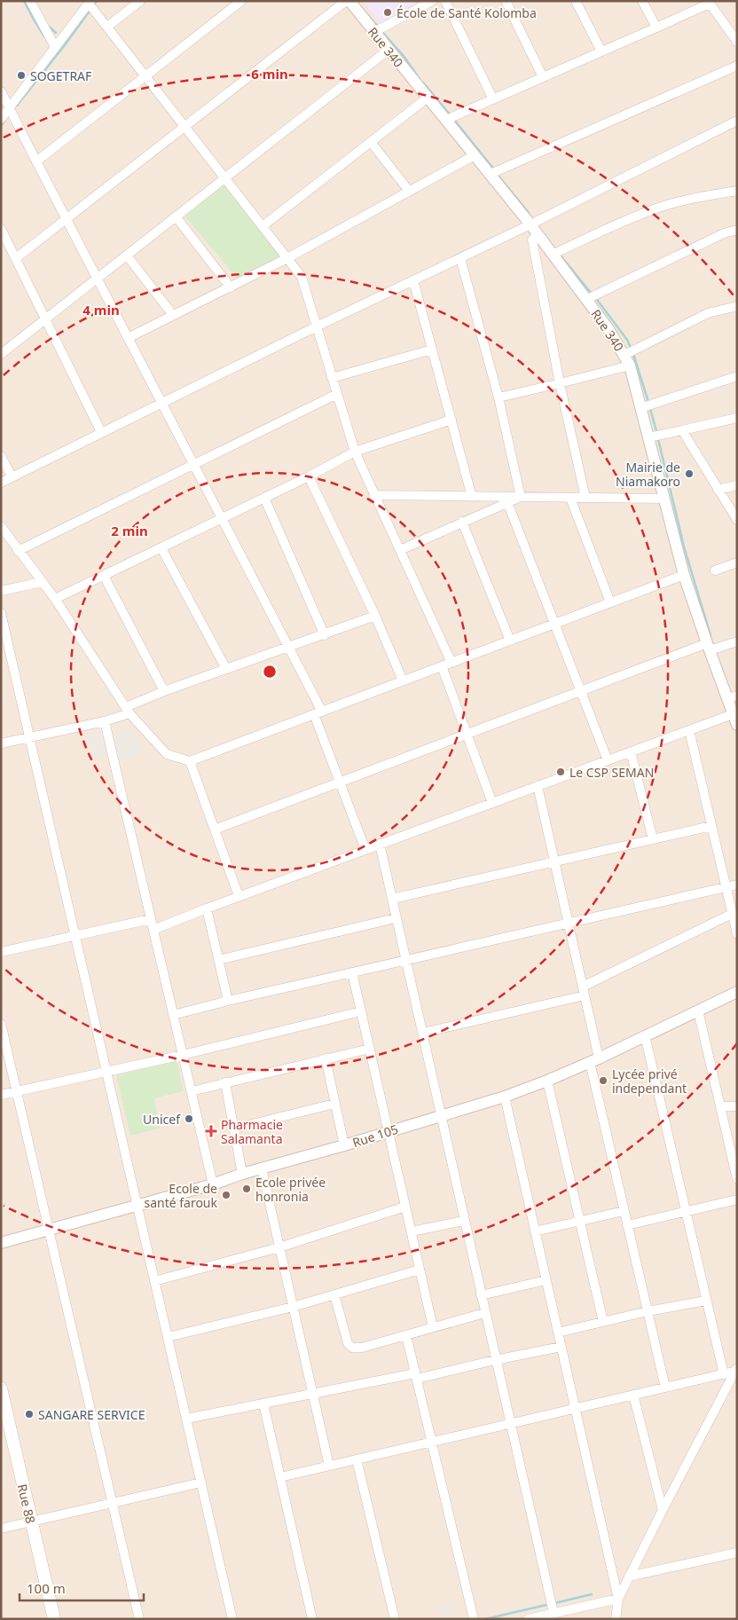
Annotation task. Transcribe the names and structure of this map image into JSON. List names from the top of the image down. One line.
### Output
{"streets":{"main road":["Rue 88"],"street":["Rue 340","Rue 105"]},"places":{"other":["École de Santé Kolomba","SOGETRAF","Mairie de Niamakoro","Le CSP SEMAN","Lycée privé independant","Unicef","Ecole privée honronia","Ecole de santé farouk","SANGARE SERVICE"],"health":["Pharmacie Salamanta"]},"scale_bar":"100 m","rings":["6 min","4 min","2 min"]}
